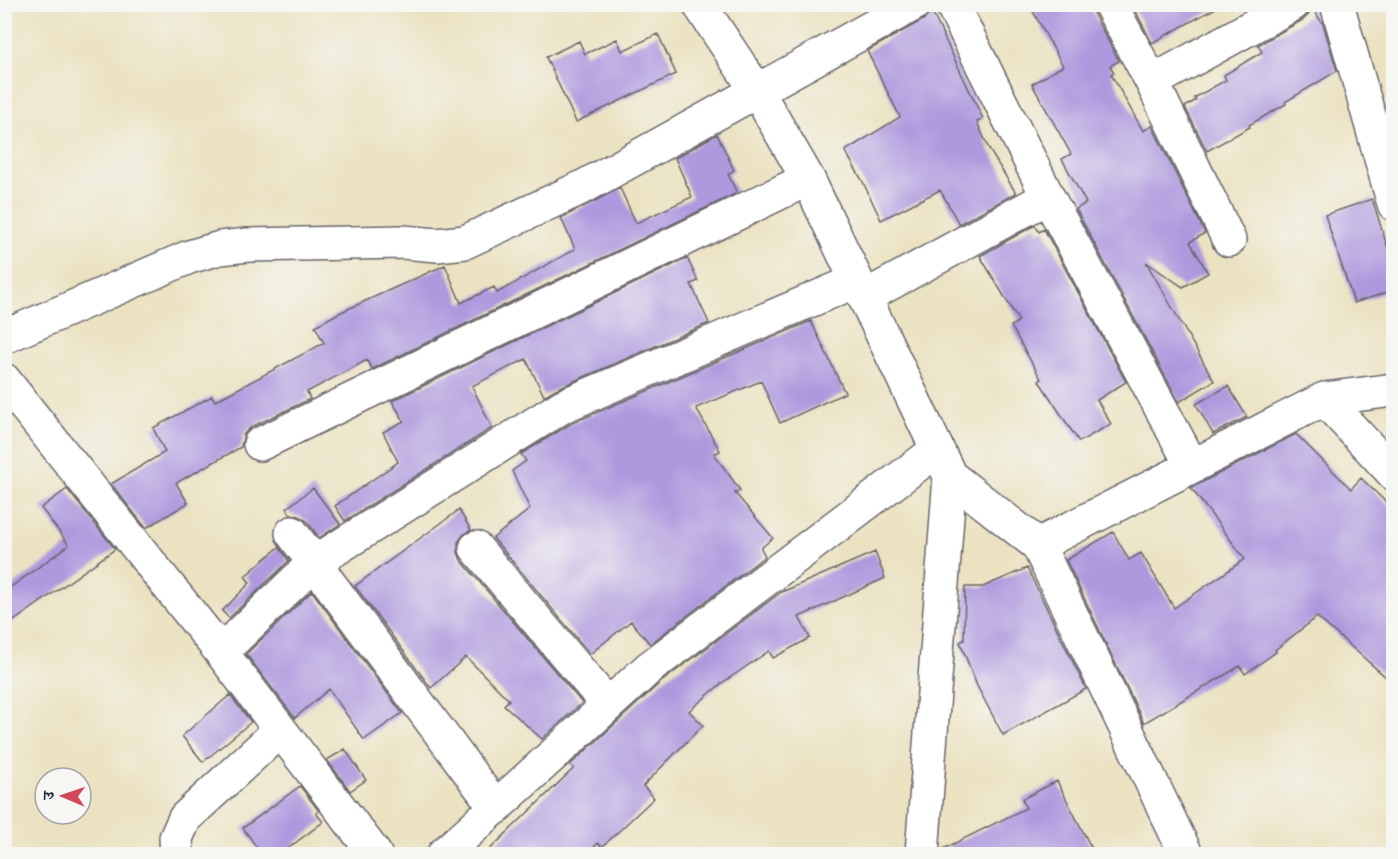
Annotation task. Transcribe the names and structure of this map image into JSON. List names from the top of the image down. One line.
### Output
{"north":"left"}
